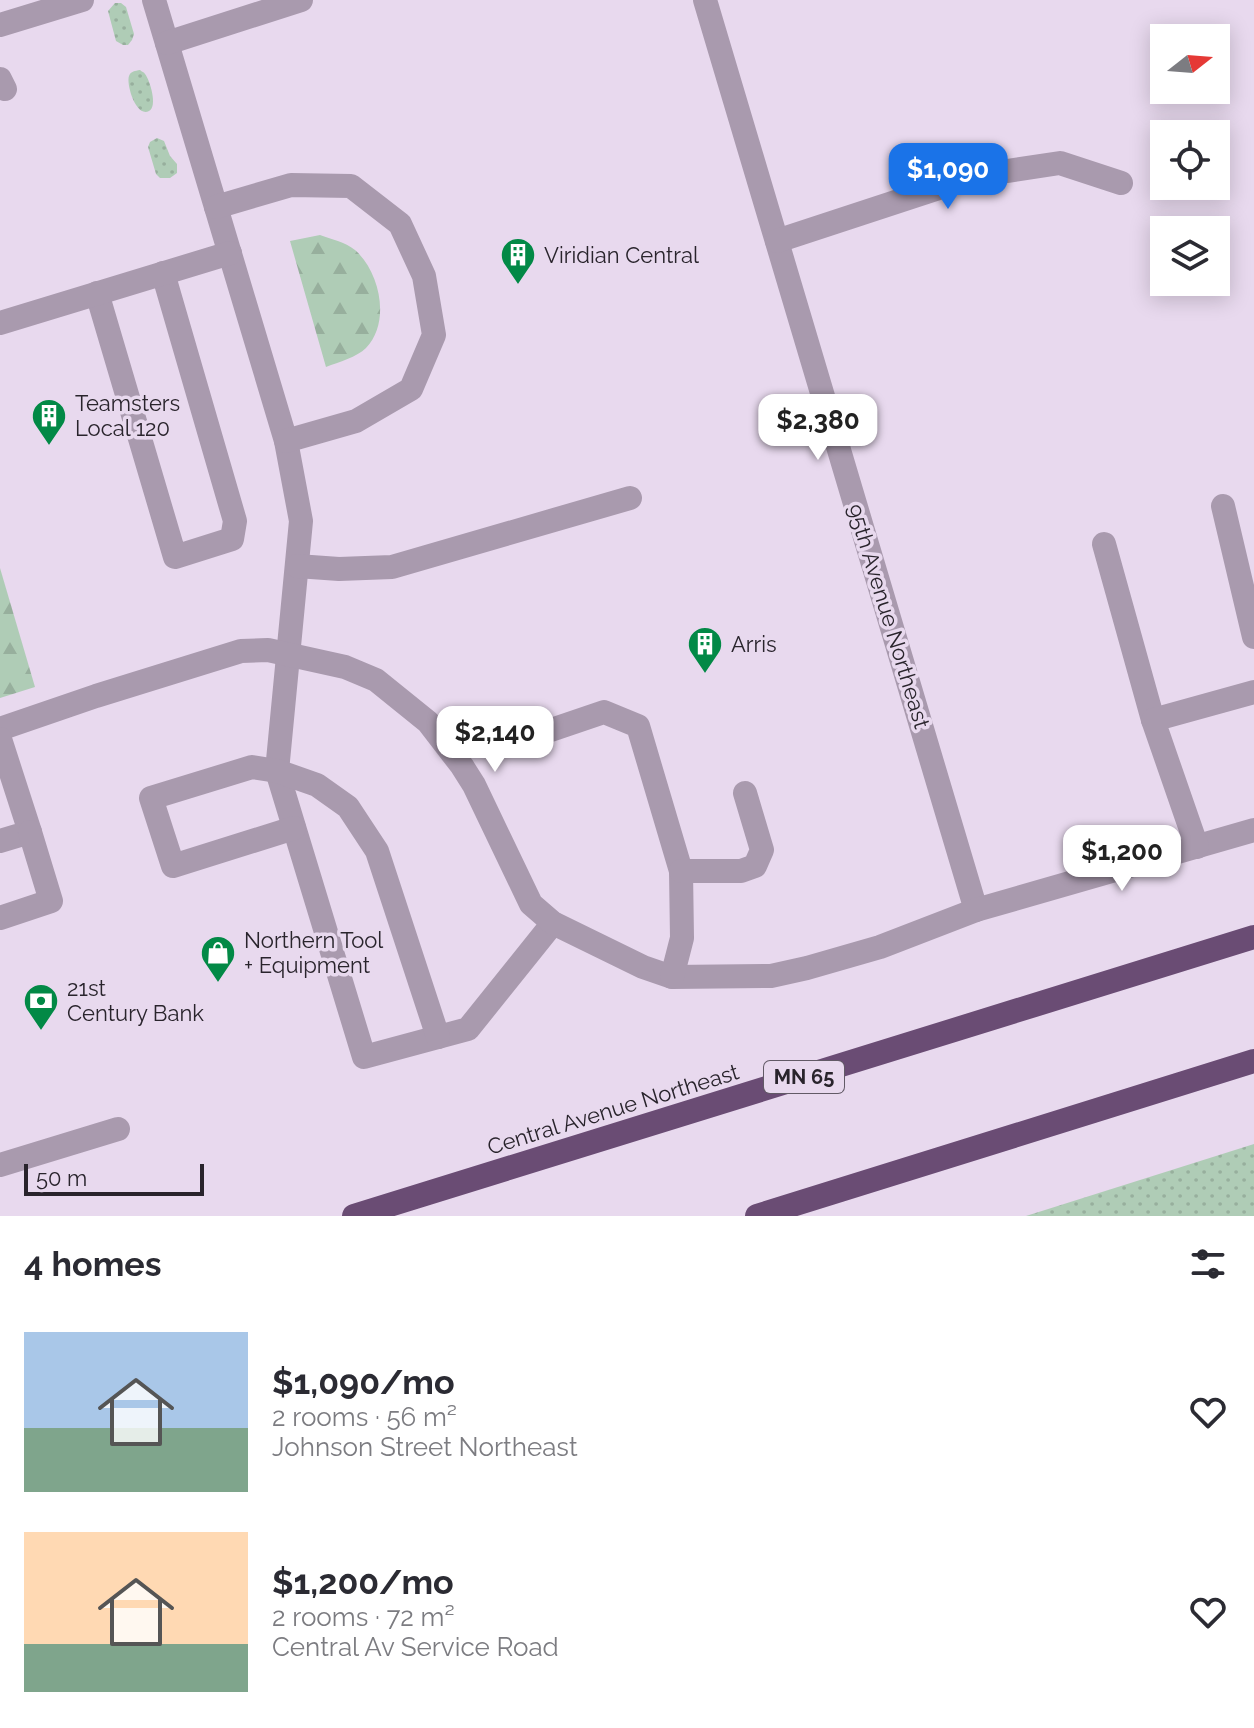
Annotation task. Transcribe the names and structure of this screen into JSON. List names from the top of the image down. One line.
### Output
{"streets":{"highway":["MN 65","Central Avenue Northeast"],"street":["95th Avenue Northeast"]},"places":{"building":["Viridian Central","Teamsters Local 120","Arris"],"shop":["Northern Tool + Equipment"],"bank":["21st Century Bank"]},"scale_bar":"50 m","north":"right","page":{"price":["$1,090","$2,380","$2,140","$1,200"],"scale":"50 m","heading":"4 homes","list":[{"name":"$1,090/mo","note":"2 rooms · 56 m² · Johnson Street Northeast"},{"name":"$1,200/mo","note":"2 rooms · 72 m² · Central Av Service Road"}]}}
